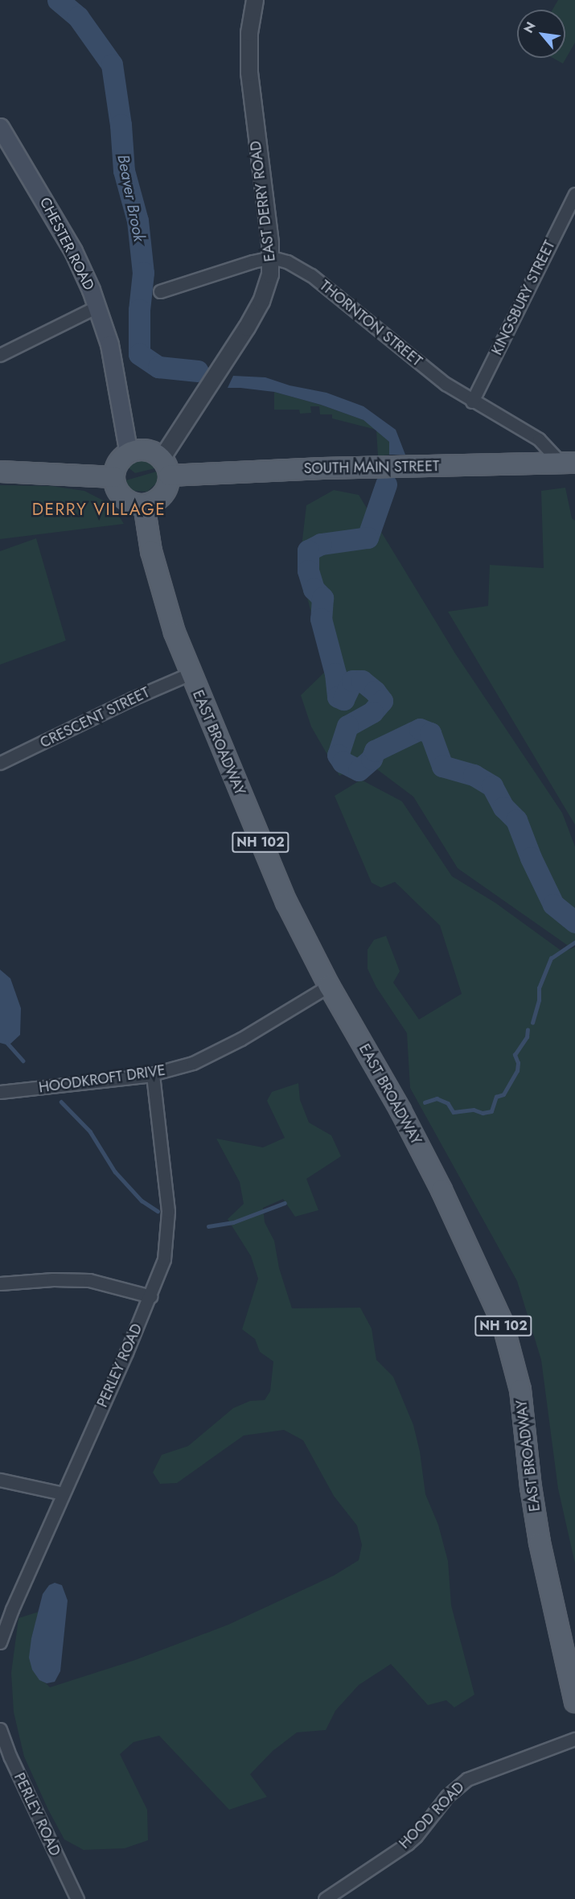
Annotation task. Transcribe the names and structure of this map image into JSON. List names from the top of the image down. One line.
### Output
{"streets":{"main road":["CHESTER ROAD","SOUTH MAIN STREET","EAST BROADWAY","NH 102"],"street":["EAST DERRY ROAD","KINGSBURY STREET","THORNTON STREET","CRESCENT STREET","HOODKROFT DRIVE","PERLEY ROAD","HOOD ROAD"]},"crossings":[["EAST DERRY ROAD","CHESTER ROAD"],["EAST DERRY ROAD","THORNTON STREET"],["EAST DERRY ROAD","SOUTH MAIN STREET"],["EAST DERRY ROAD","EAST BROADWAY"],["CHESTER ROAD","SOUTH MAIN STREET"],["CHESTER ROAD","EAST BROADWAY"],["KINGSBURY STREET","THORNTON STREET"],["THORNTON STREET","SOUTH MAIN STREET"],["SOUTH MAIN STREET","EAST BROADWAY"],["CRESCENT STREET","EAST BROADWAY"],["EAST BROADWAY","HOODKROFT DRIVE"],["HOODKROFT DRIVE","PERLEY ROAD"]],"districts":["DERRY VILLAGE"],"water":["Beaver Brook"],"north":"top left"}
